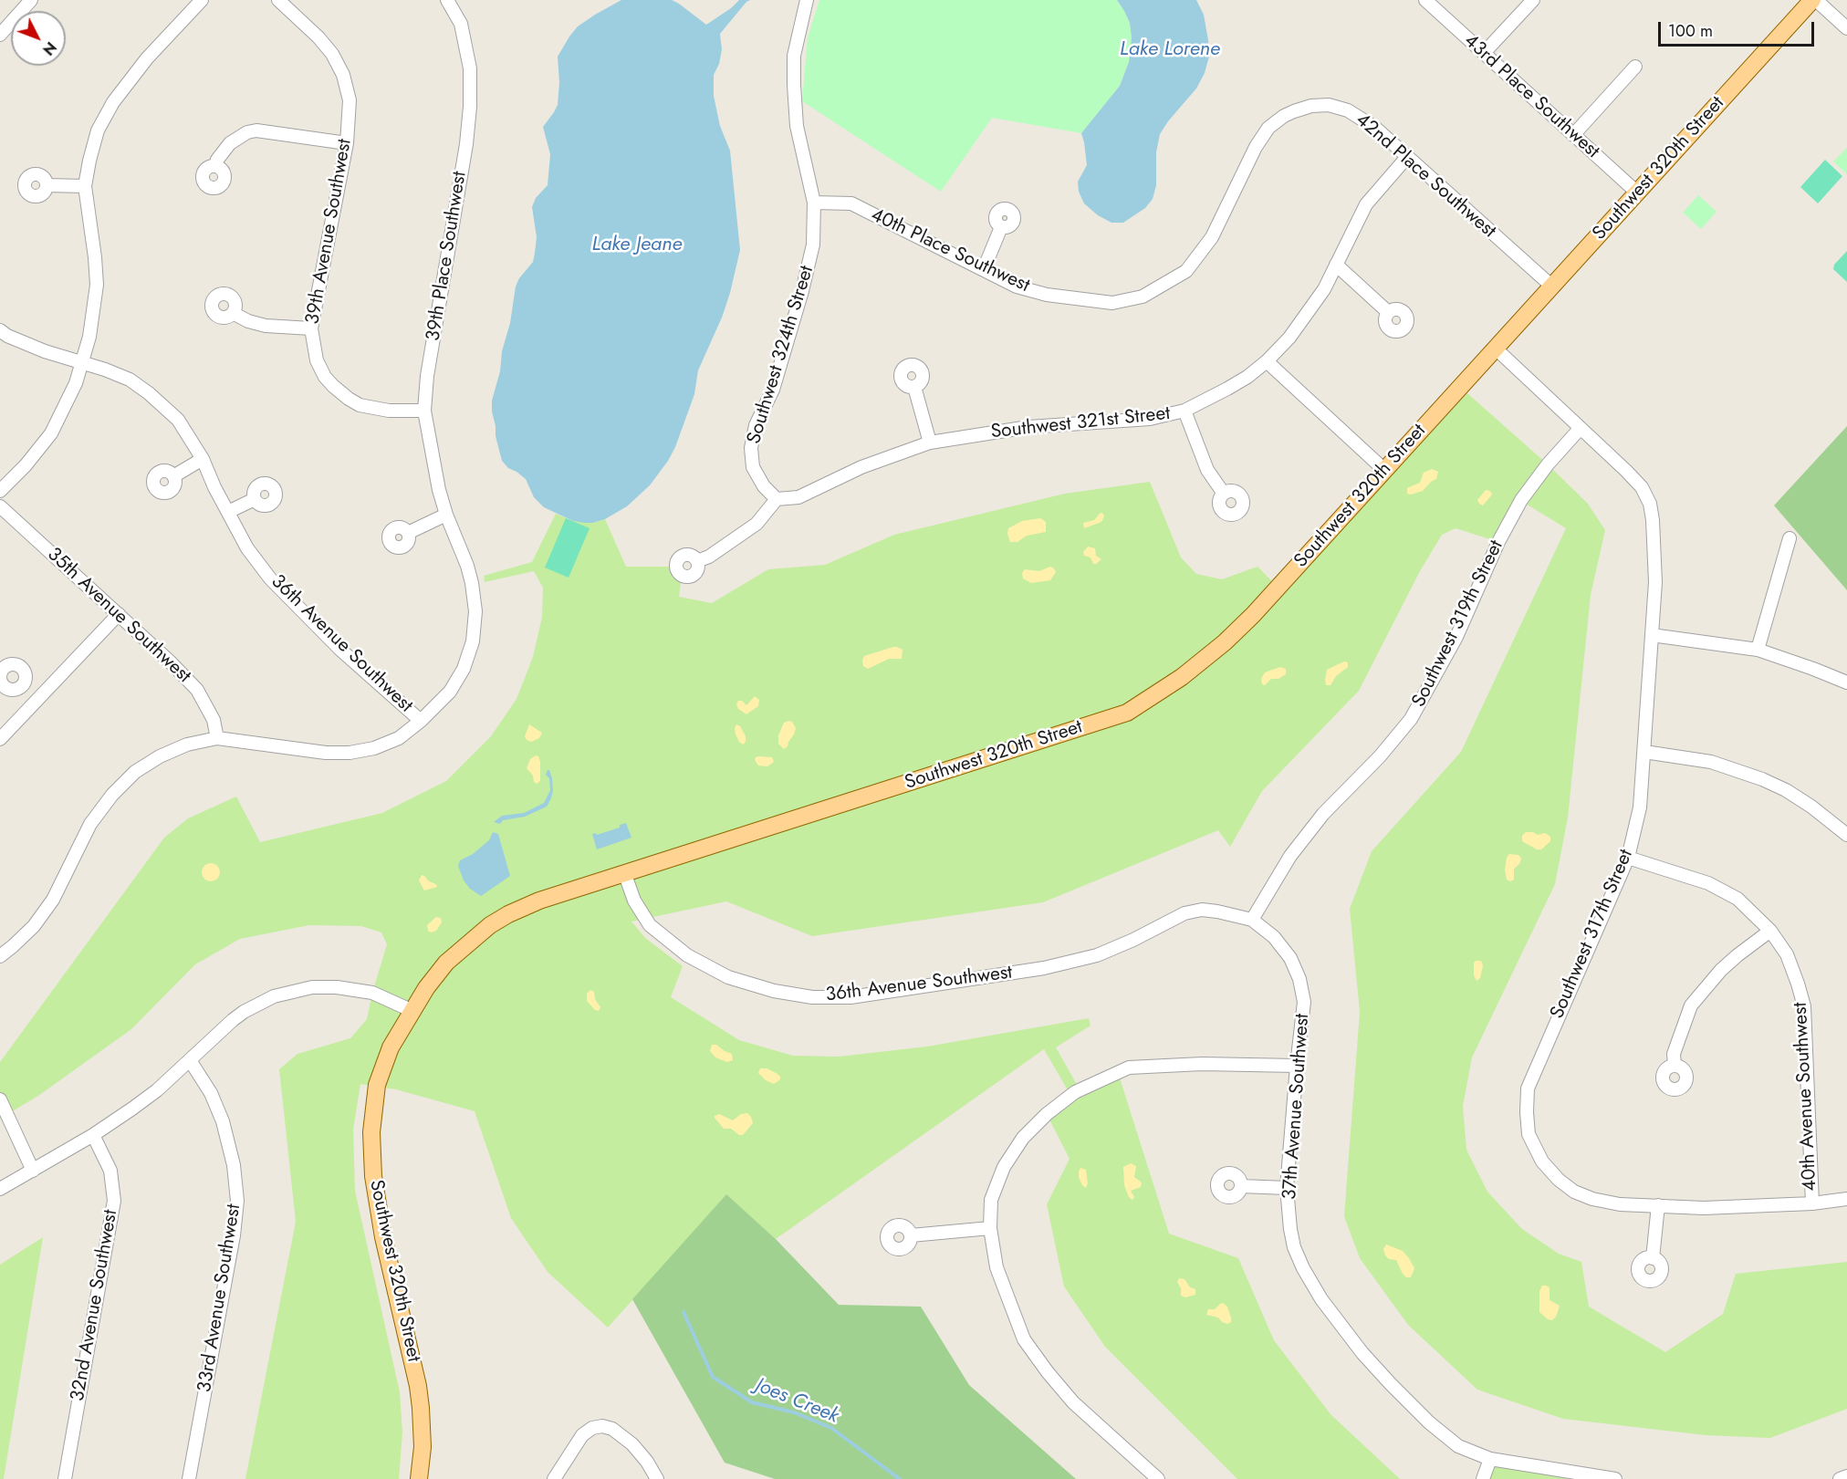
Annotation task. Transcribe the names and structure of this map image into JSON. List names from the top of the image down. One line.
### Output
{"streets":{"main road":["Southwest 320th Street"],"street":["43rd Place Southwest","42nd Place Southwest","39th Avenue Southwest","40th Place Southwest","39th Place Southwest","Southwest 324th Street","Southwest 321st Street","35th Avenue Southwest","Southwest 319th Street","36th Avenue Southwest","Southwest 317th Street","40th Avenue Southwest","37th Avenue Southwest","33rd Avenue Southwest","32nd Avenue Southwest"]},"crossings":[["43rd Place Southwest","Southwest 320th Street"],["Southwest 320th Street","42nd Place Southwest"],["Southwest 320th Street","36th Avenue Southwest"],["Southwest 320th Street","Southwest 317th Street"],["42nd Place Southwest","40th Place Southwest"],["42nd Place Southwest","Southwest 321st Street"],["39th Avenue Southwest","39th Place Southwest"],["40th Place Southwest","Southwest 324th Street"],["39th Place Southwest","35th Avenue Southwest"],["39th Place Southwest","36th Avenue Southwest"],["Southwest 324th Street","Southwest 321st Street"],["Southwest 319th Street","36th Avenue Southwest"],["Southwest 319th Street","Southwest 317th Street"],["Southwest 319th Street","37th Avenue Southwest"],["36th Avenue Southwest","37th Avenue Southwest"],["Southwest 317th Street","40th Avenue Southwest"]],"water":["Lake Lorene","Lake Jeane","Joes Creek"],"scale_bar":"100 m","north":"bottom right"}
